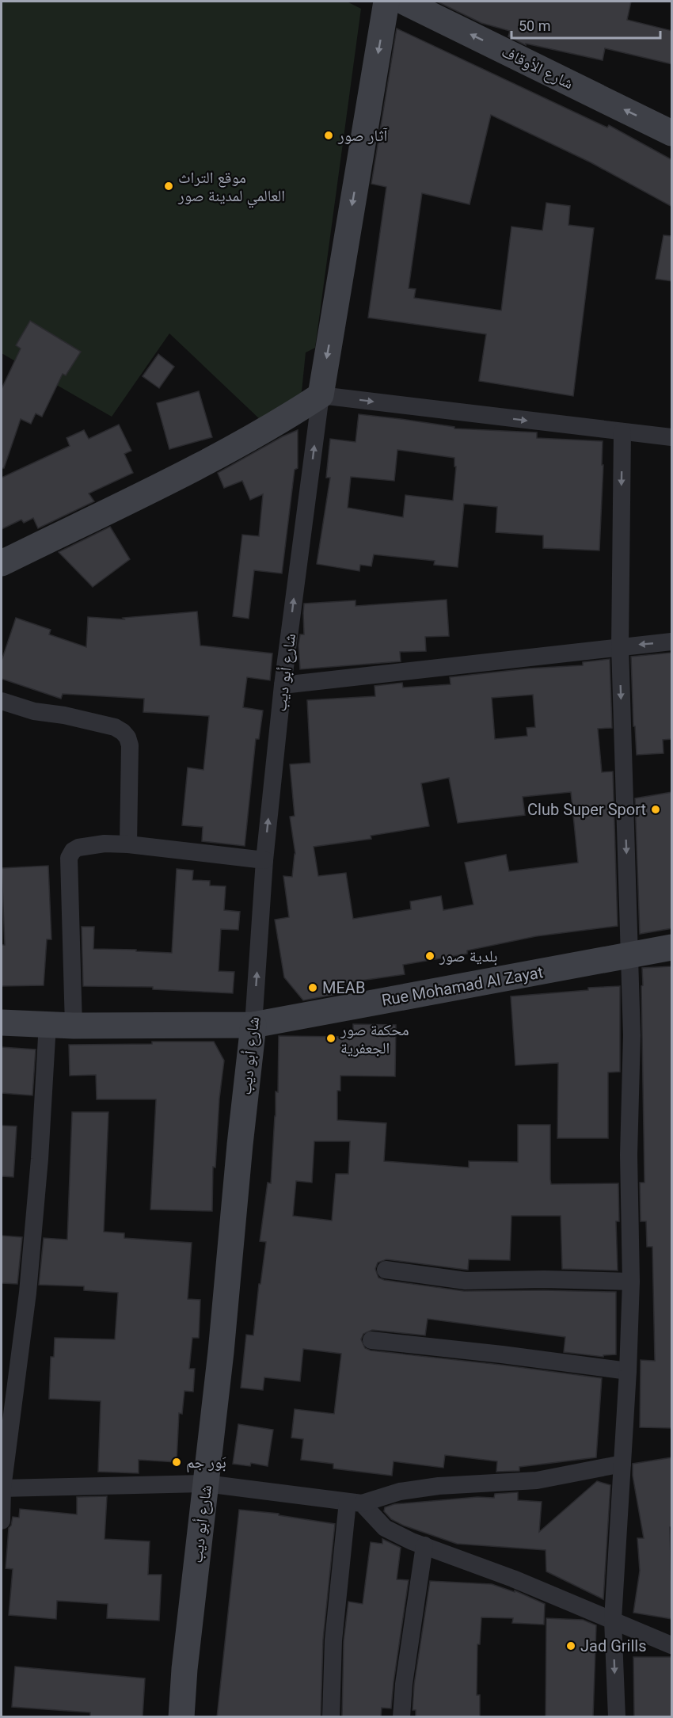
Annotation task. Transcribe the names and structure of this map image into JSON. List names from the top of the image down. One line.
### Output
{"streets":{"main road":["شارع الأوقاف","شارع أبو ديب","Rue Mohamad Al Zayat"]},"crossings":[["شارع أبو ديب","Rue Mohamad Al Zayat"]],"one_way":["شارع الأوقاف","شارع أبو ديب"],"places":["آثار صور","موقع التراث العالمي لمدينة صور","Club Super Sport","بلدية صور","MEAB","محكمة صور الجعفرية","بَور جم","Jad Grills"],"scale_bar":"50 m"}
